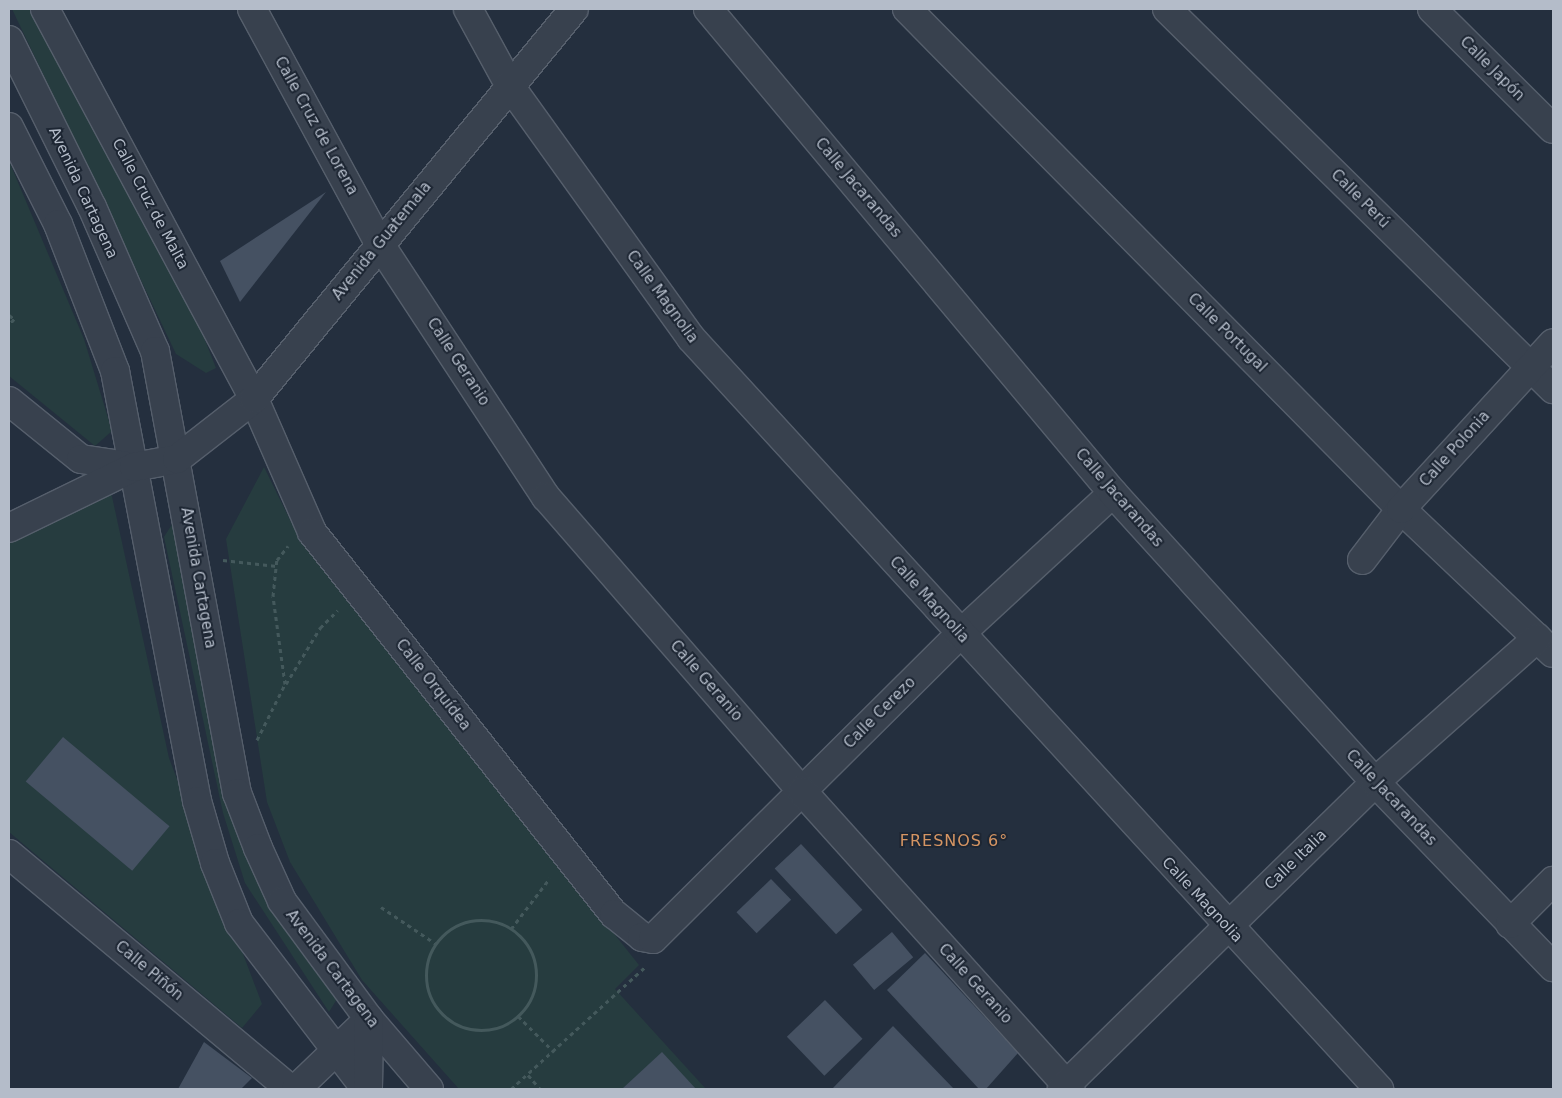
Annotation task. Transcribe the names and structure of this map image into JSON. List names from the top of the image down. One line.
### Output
{"streets":{"street":["Calle Japón","Calle Cruz de Lorena","Calle Jacarandas","Avenida Cartagena","Calle Perú","Calle Cruz de Malta","Avenida Guatemala","Calle Magnolia","Calle Portugal","Calle Geranio","Calle Polonia","Calle Orquídea","Calle Cerezo","Calle Italia","Calle Piñón"]},"crossings":[["Calle Cruz de Lorena","Avenida Guatemala"],["Calle Cruz de Lorena","Calle Geranio"],["Calle Jacarandas","Calle Cerezo"],["Calle Jacarandas","Calle Italia"],["Avenida Cartagena","Avenida Guatemala"],["Calle Perú","Calle Polonia"],["Calle Cruz de Malta","Avenida Guatemala"],["Calle Cruz de Malta","Calle Orquídea"],["Avenida Guatemala","Calle Magnolia"],["Avenida Guatemala","Calle Geranio"],["Avenida Guatemala","Calle Orquídea"],["Calle Magnolia","Calle Cerezo"],["Calle Magnolia","Calle Italia"],["Calle Portugal","Calle Polonia"],["Calle Portugal","Calle Italia"],["Calle Geranio","Calle Cerezo"],["Calle Geranio","Calle Italia"],["Calle Orquídea","Calle Cerezo"]],"districts":["FRESNOS 6°"]}
